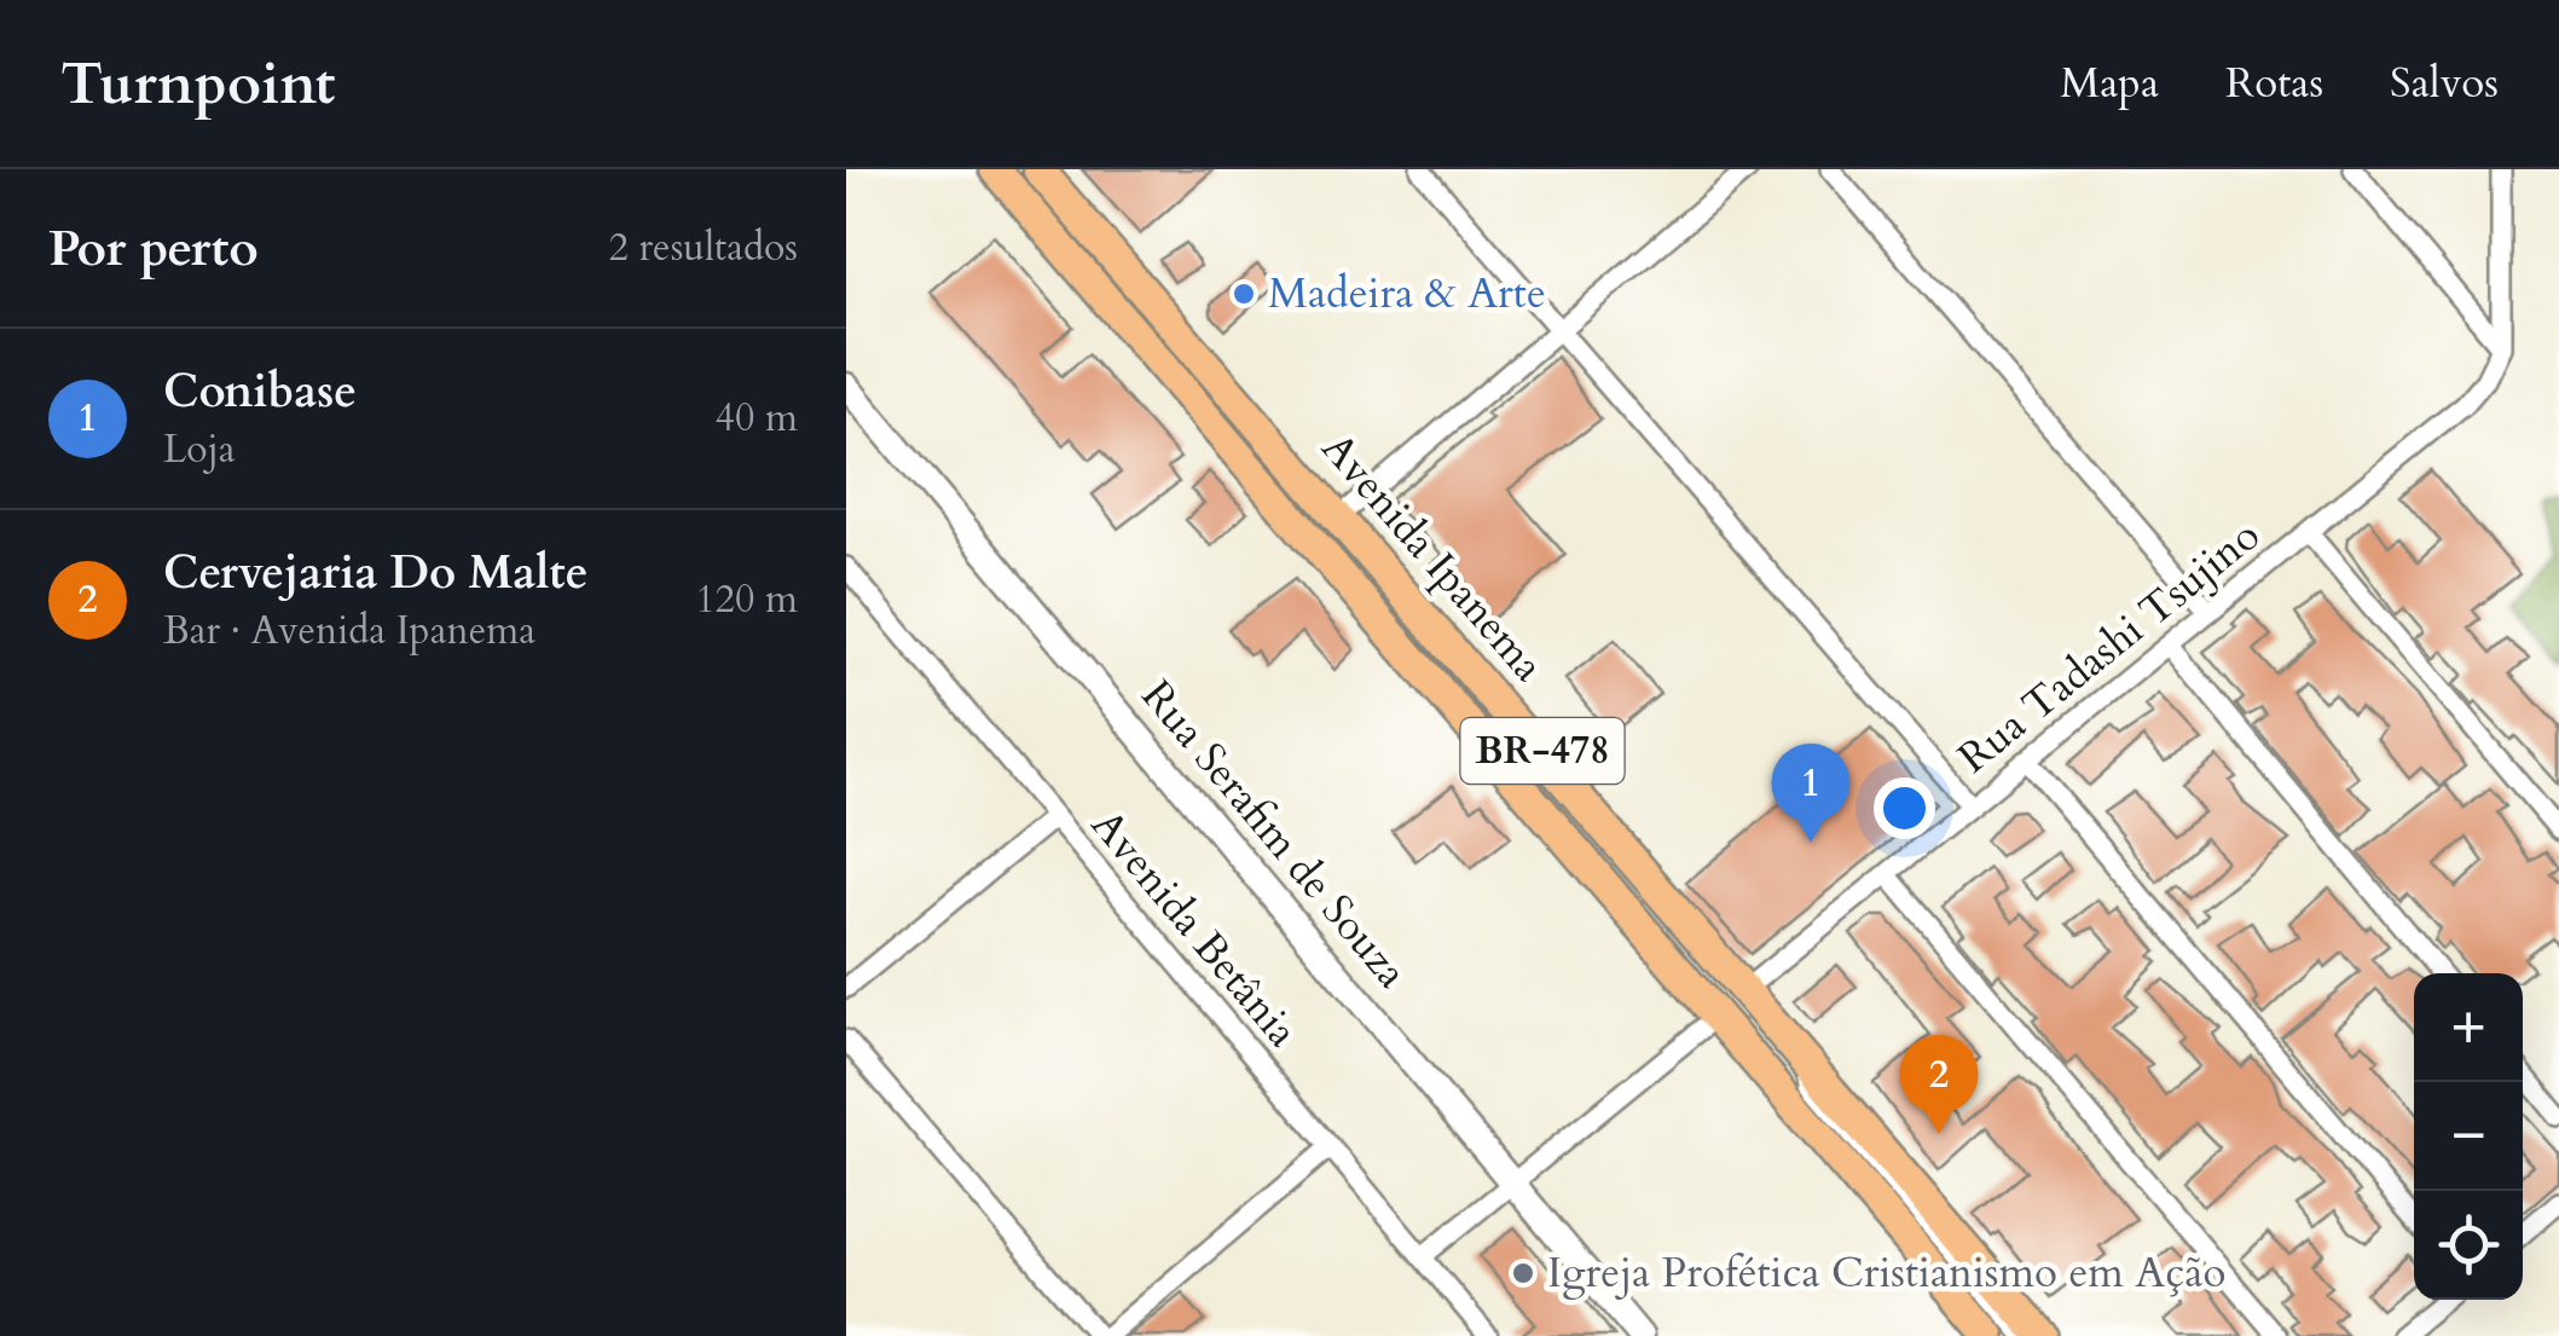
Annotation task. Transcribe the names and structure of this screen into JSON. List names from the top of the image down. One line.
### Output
{"streets":{"main road":["Avenida Ipanema","BR-478"],"street":["Rua Tadashi Tsujino","Rua Serafim de Souza","Avenida Betânia"]},"crossings":[["Avenida Ipanema","Rua Tadashi Tsujino"]],"places":["Madeira & Arte","Igreja Profética Cristianismo em Ação"],"page":{"header":"Turnpoint","nav":["Mapa","Rotas","Salvos"],"heading":["Por perto","2 resultados"],"list":[{"mark":"1","name":"Conibase","note":"Loja","value":"40 m"},{"mark":"2","name":"Cervejaria Do Malte","note":"Bar · Avenida Ipanema","value":"120 m"}],"pins":["1","2"],"map_buttons":["+","−"]}}
